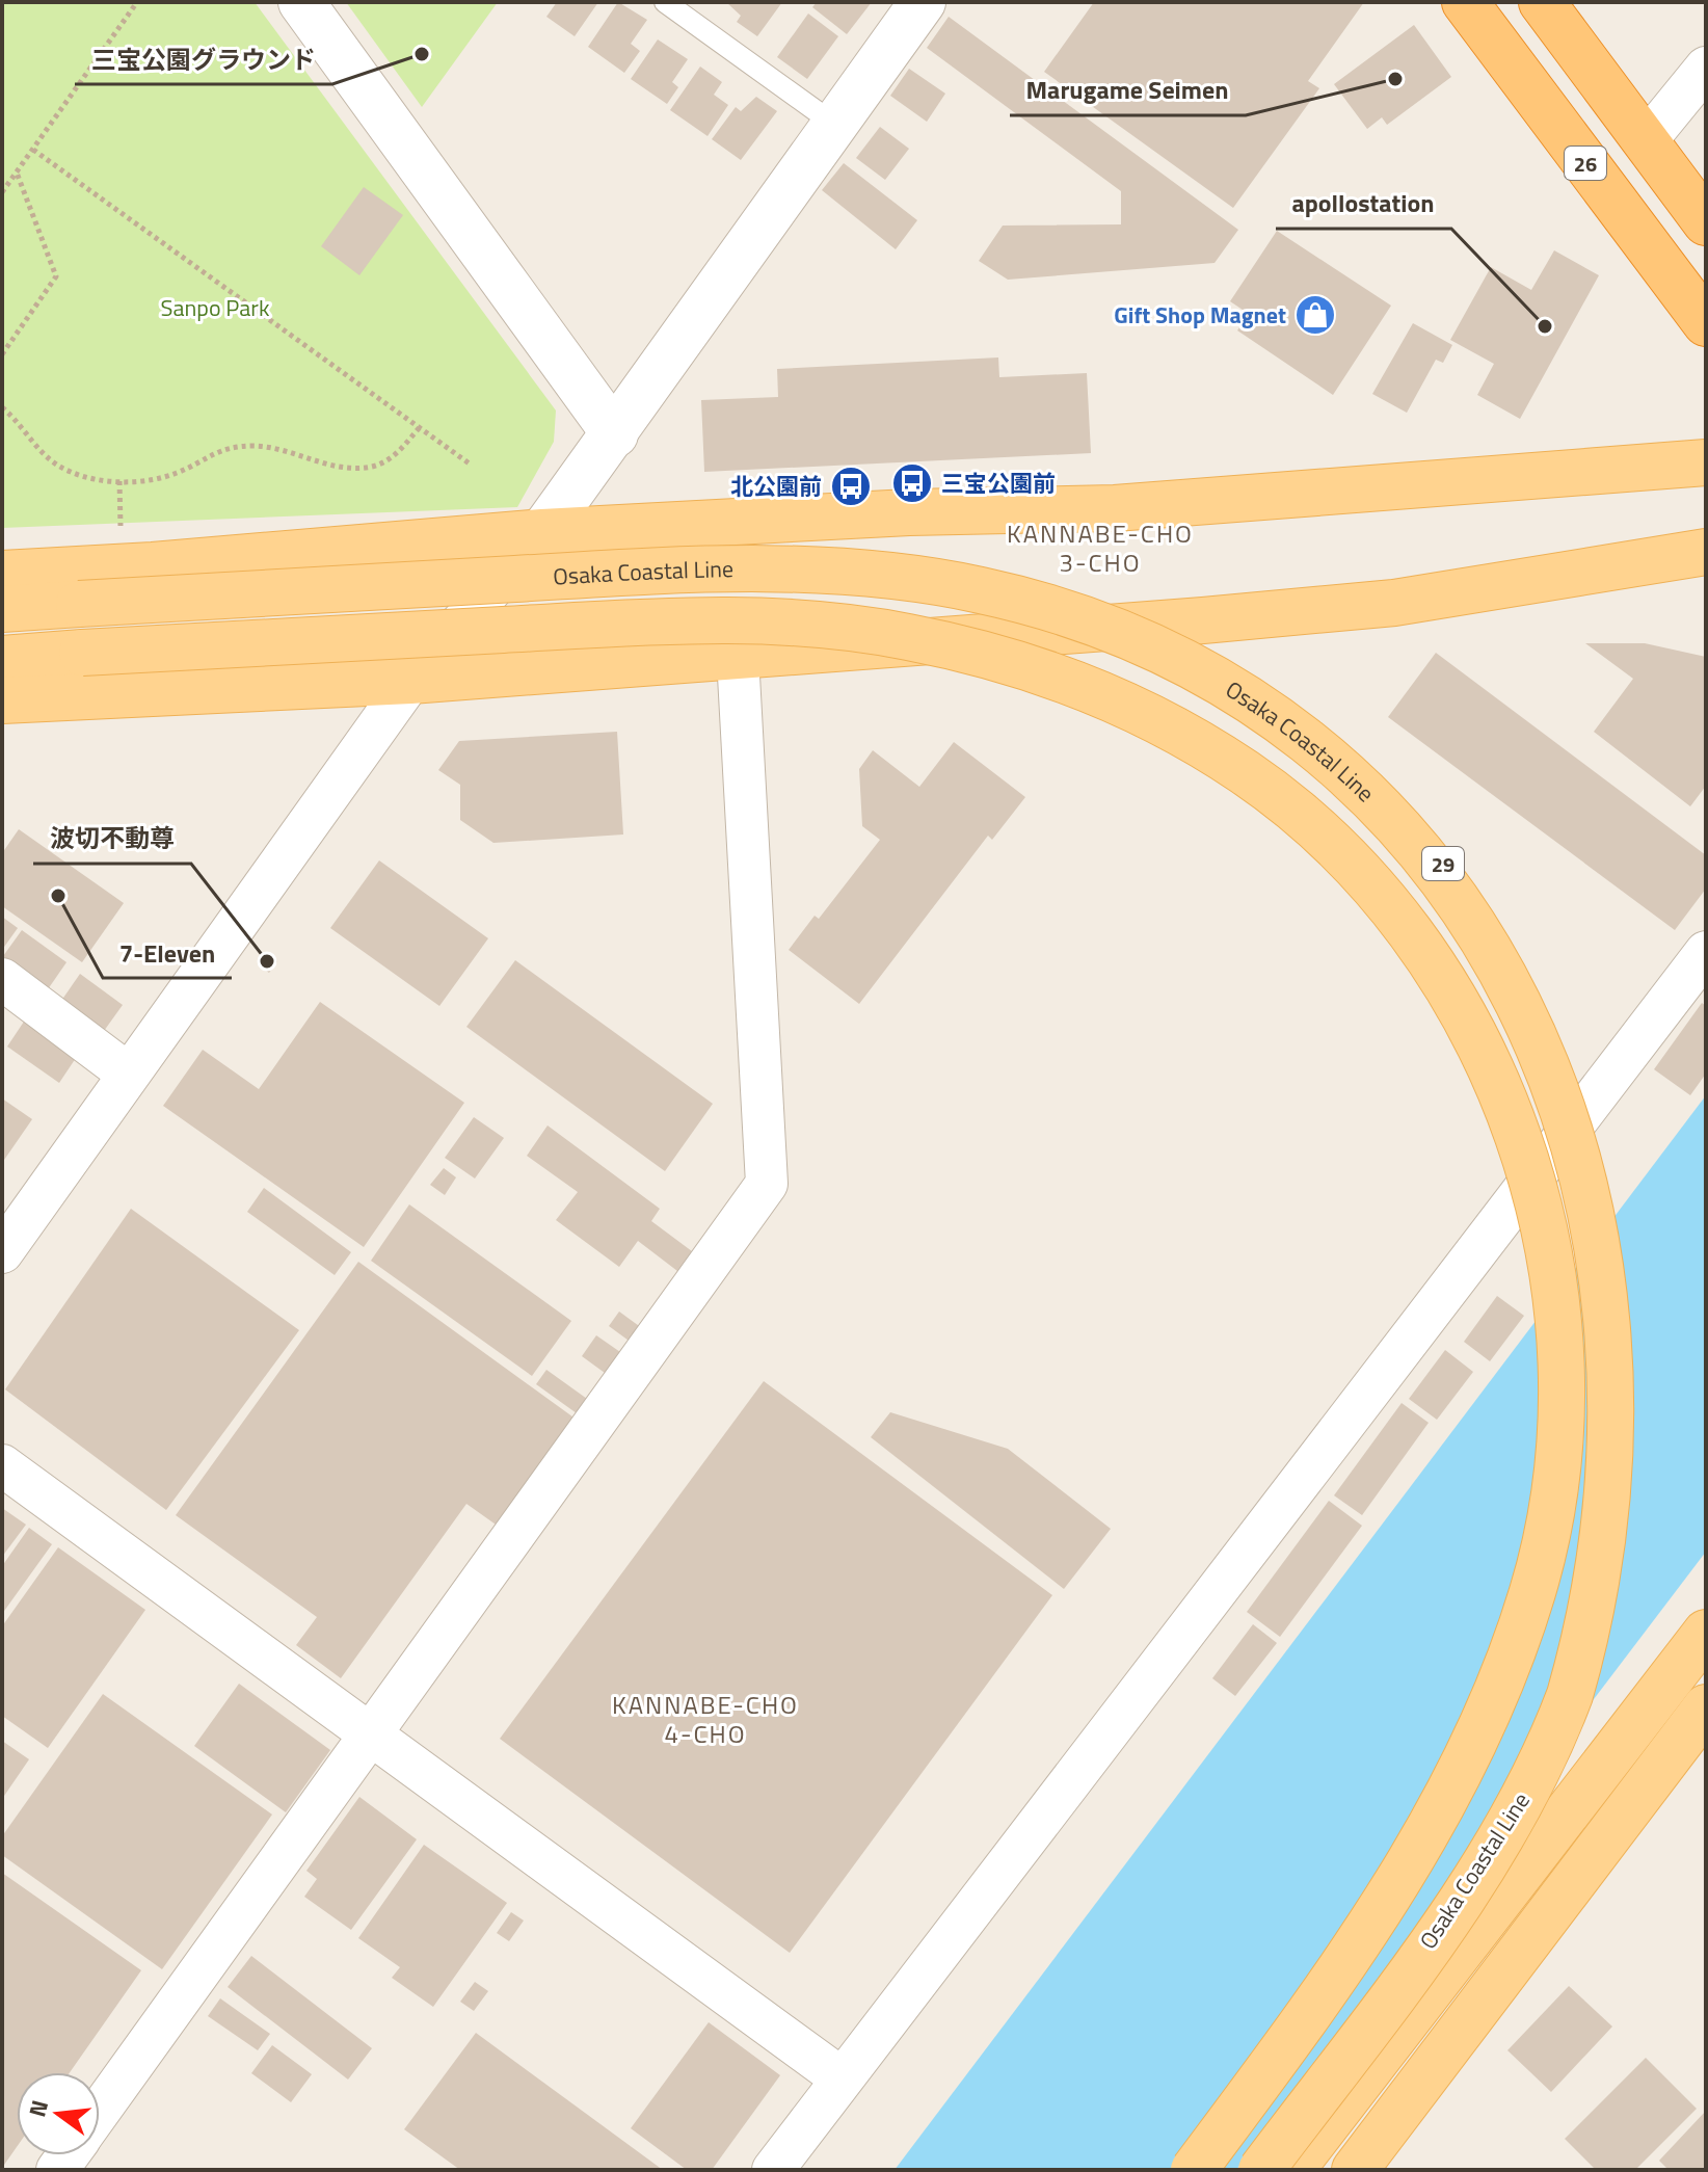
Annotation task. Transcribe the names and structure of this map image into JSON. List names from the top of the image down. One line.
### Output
{"streets":{"highway":["26"],"main road":["Osaka Coastal Line","29"]},"districts":["KANNABE-CHO 3-CHO","KANNABE-CHO 4-CHO"],"parks":["Sanpo Park"],"places":{"other":["三宝公園グラウンド","Marugame Seimen","apollostation","7-Eleven","波切不動尊"],"shop":["Gift Shop Magnet"],"bus stop":["三宝公園前","北公園前"]},"north":"left"}
